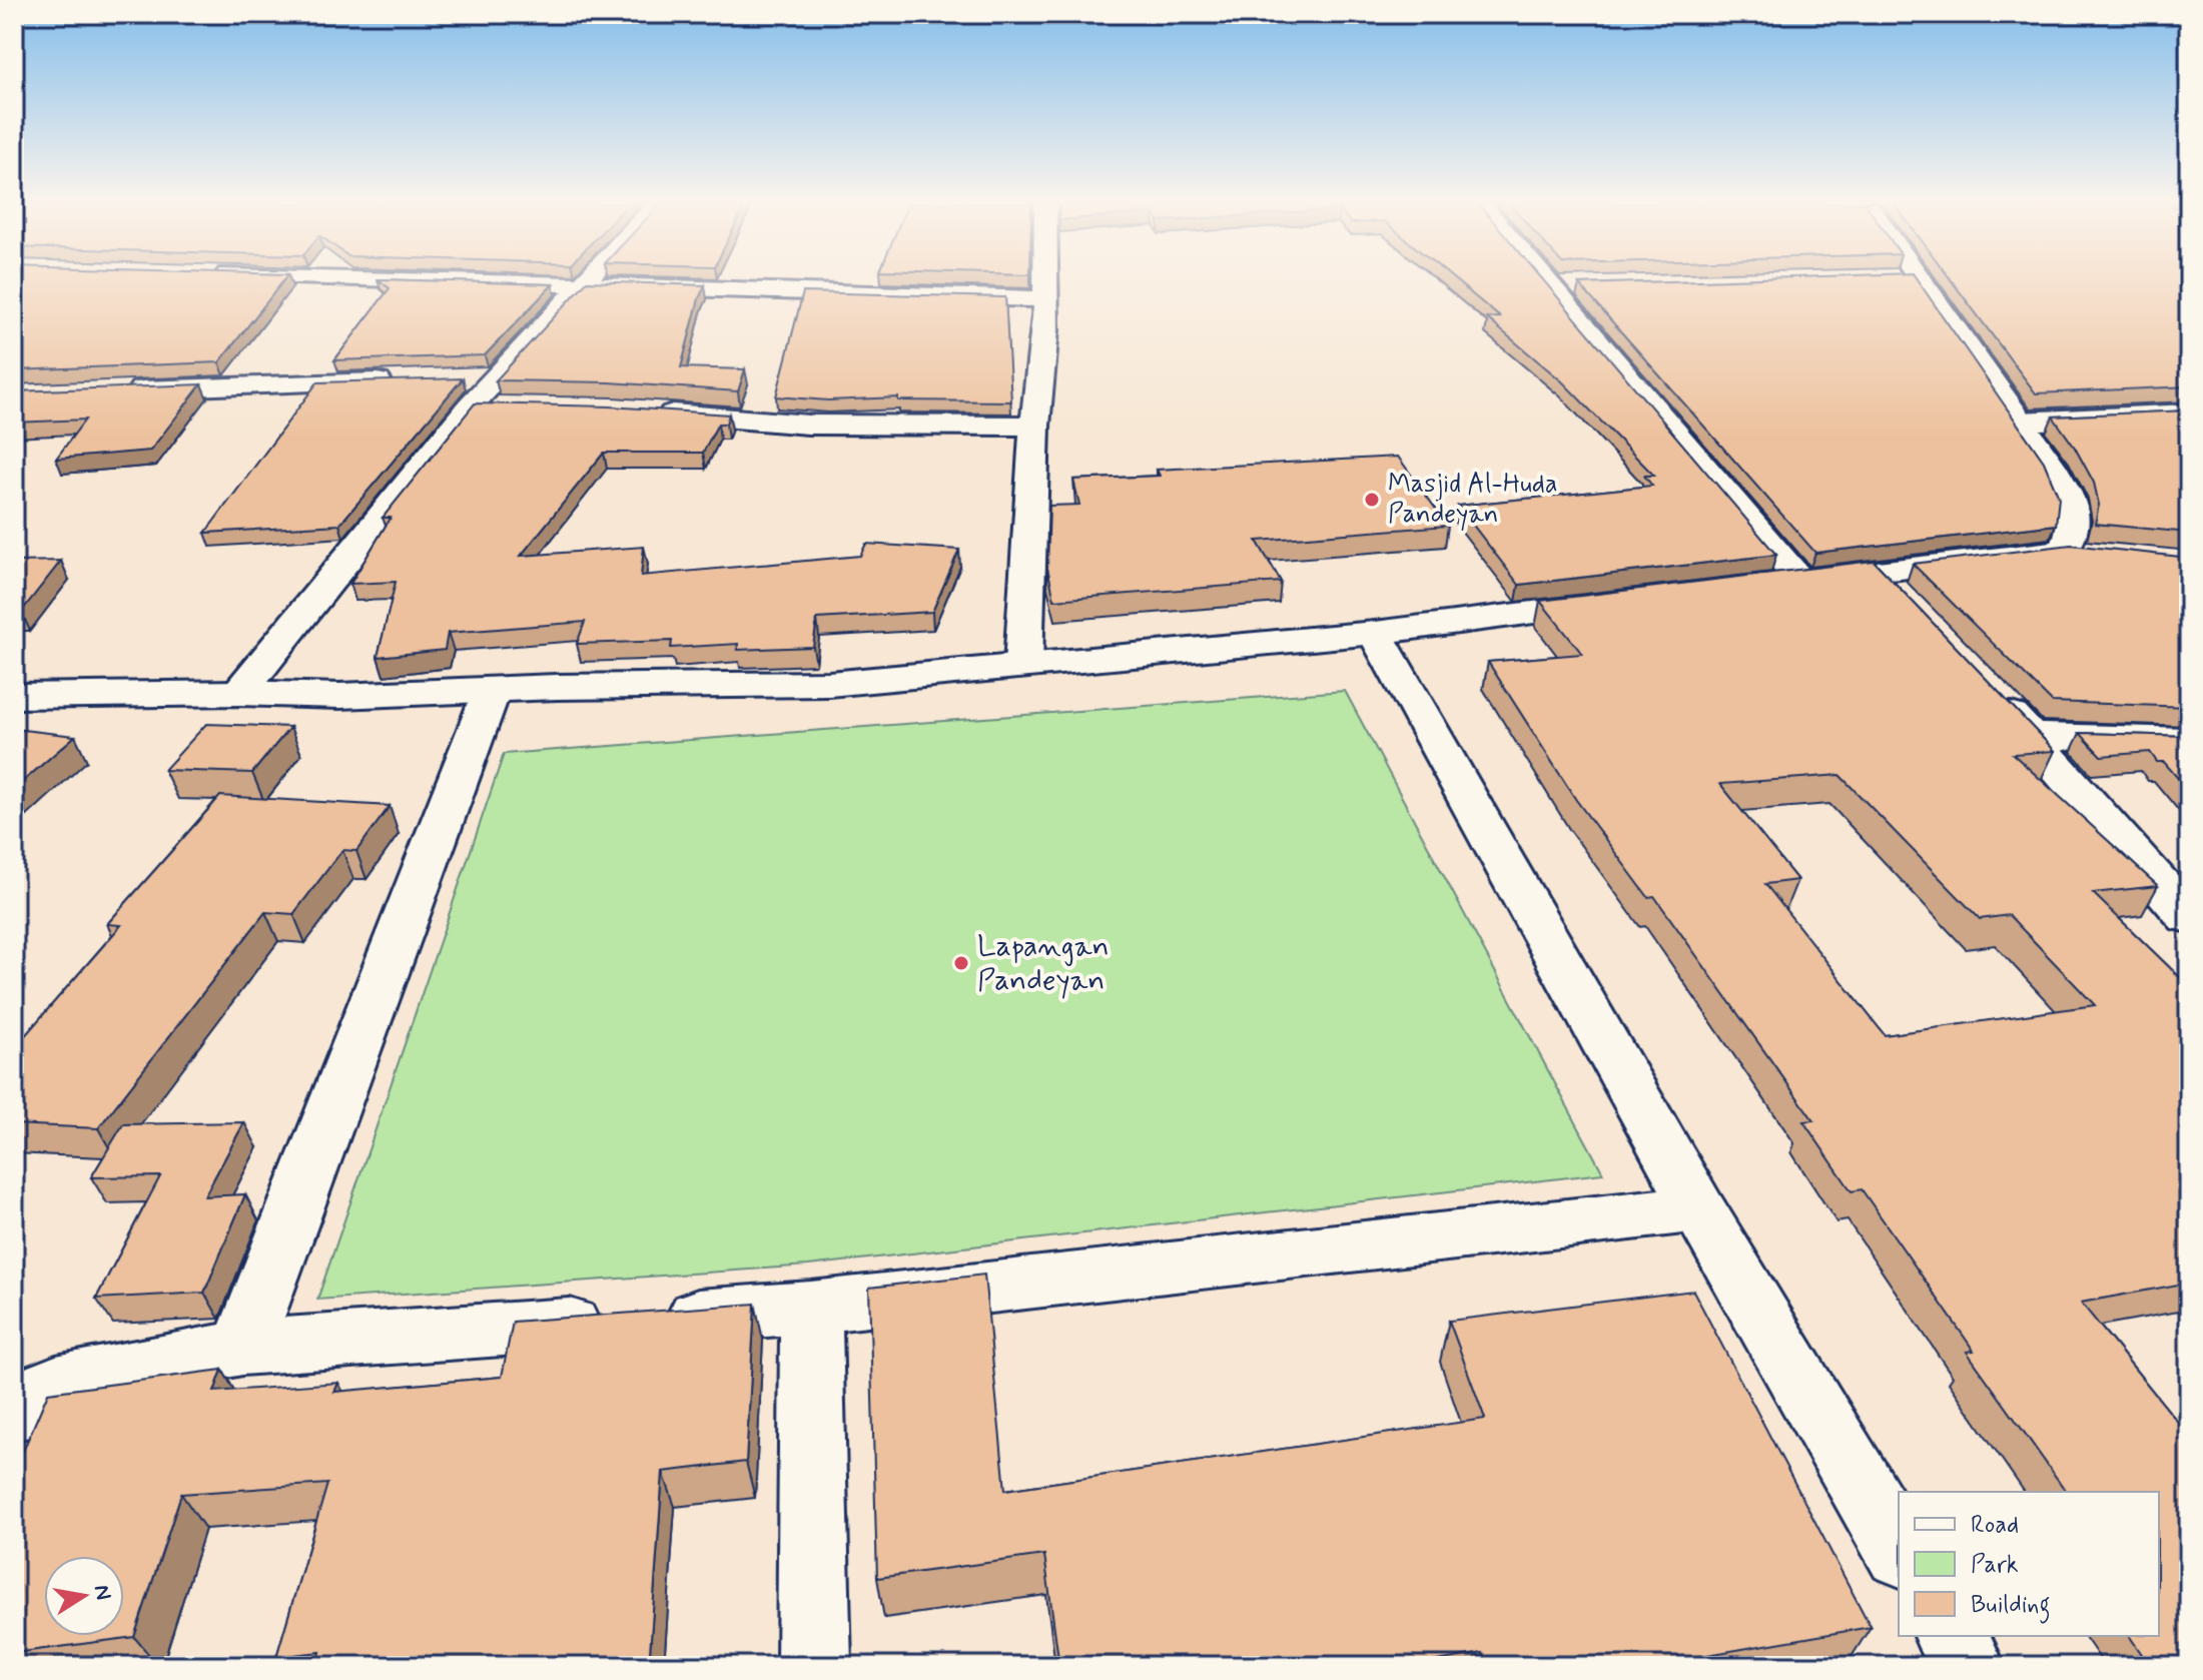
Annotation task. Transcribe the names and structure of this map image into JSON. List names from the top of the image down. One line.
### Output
{"places":["Masjid Al-Huda Pandeyan","Lapangan Pandeyan"],"legend":["Road","Park","Building"],"north":"right"}
